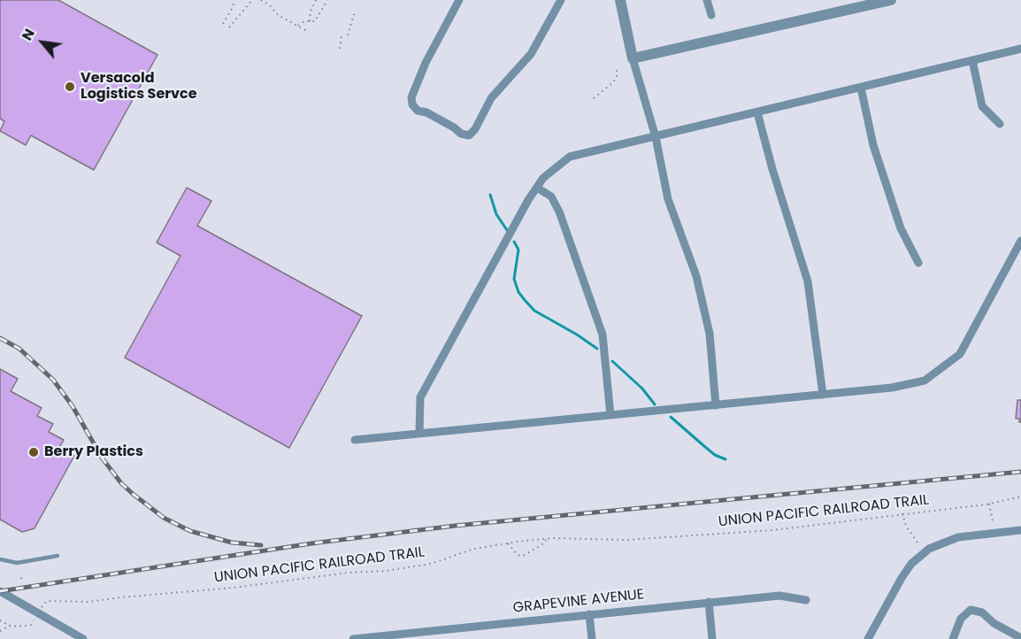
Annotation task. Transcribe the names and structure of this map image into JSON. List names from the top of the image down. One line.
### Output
{"streets":{"street":["GRAPEVINE AVENUE"],"path":["UNION PACIFIC RAILROAD TRAIL"]},"places":["Versacold Logistics Servce","Berry Plastics"],"north":"top left"}
